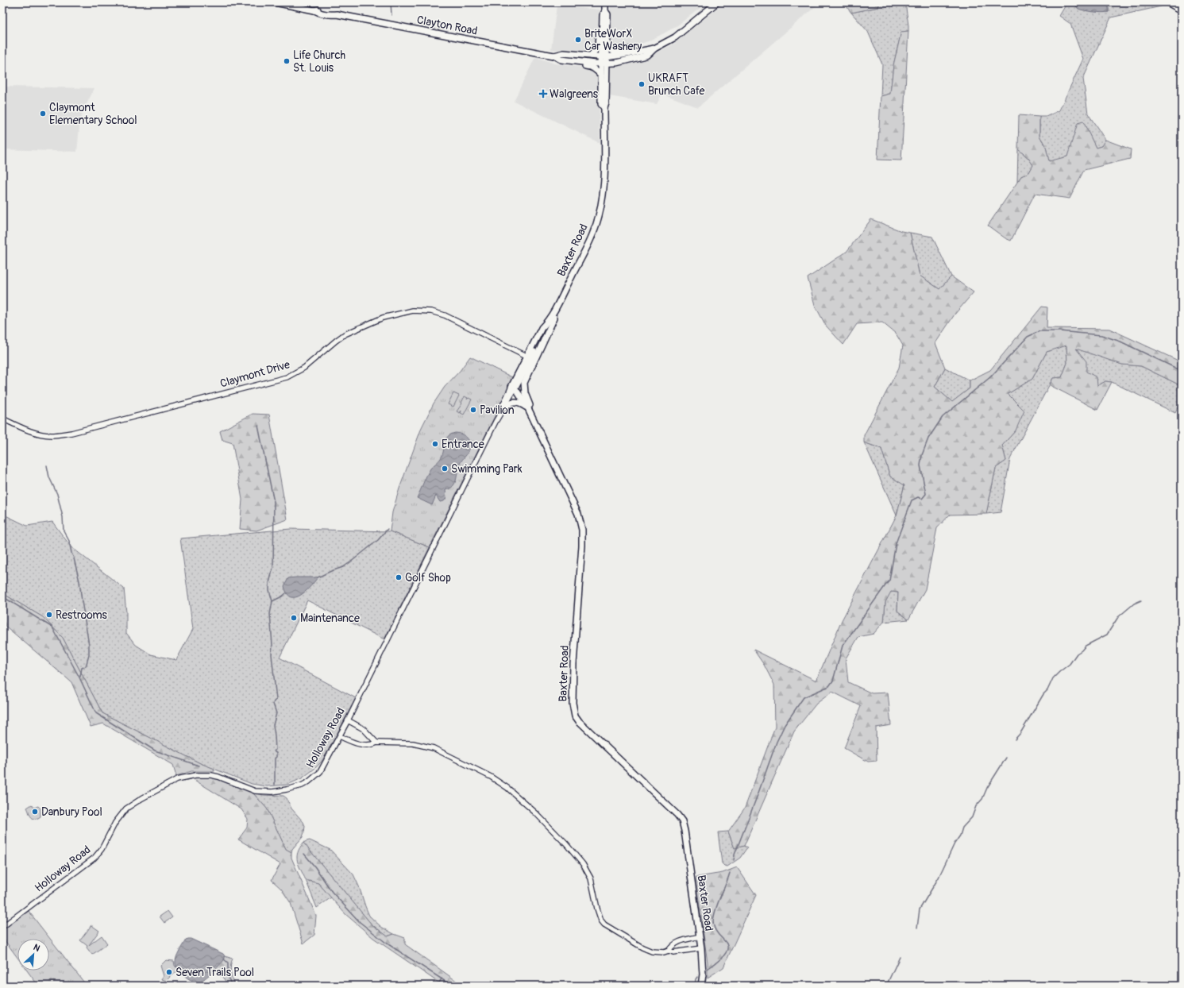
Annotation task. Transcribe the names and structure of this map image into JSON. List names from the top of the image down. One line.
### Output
{"streets":{"main road":["Clayton Road","Baxter Road"],"street":["Claymont Drive","Holloway Road"]},"crossings":[["Clayton Road","Baxter Road"],["Baxter Road","Claymont Drive"],["Baxter Road","Holloway Road"]],"places":{"other":["BriteWorX Car Washery","Life Church St. Louis","UKRAFT Brunch Cafe","Claymont Elementary School","Pavilion","Entrance","Swimming Park","Golf Shop","Restrooms","Maintenance","Danbury Pool","Seven Trails Pool"],"health":["Walgreens"]},"north":"top right"}
